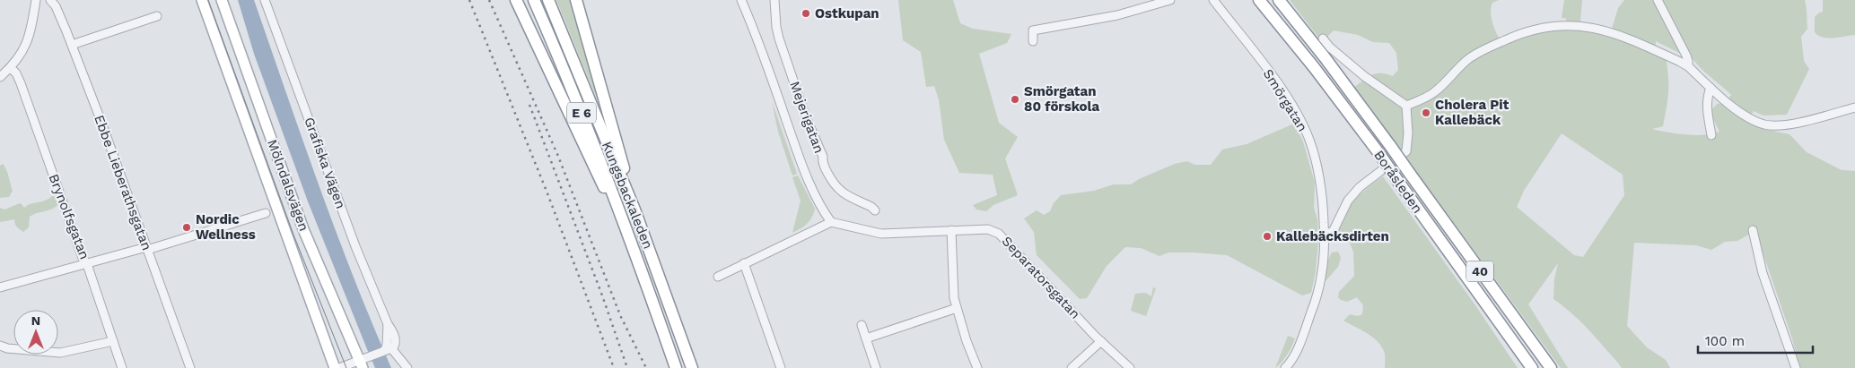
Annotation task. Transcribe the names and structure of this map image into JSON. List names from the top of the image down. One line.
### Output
{"streets":{"highway":["E 6","Boråsleden","Kungsbackaleden","40"],"main road":["Mölndalsvägen"],"street":["Smörgatan","Mejerigatan","Grafiska Vägen","Ebbe Lieberathsgatan","Brynolfsgatan","Separatorsgatan"]},"crossings":[["Mejerigatan","Separatorsgatan"]],"places":["Ostkupan","Smörgatan 80 förskola","Cholera Pit Kallebäck","Nordic Wellness","Kallebäcksdirten"],"scale_bar":"100 m","north":"top"}
